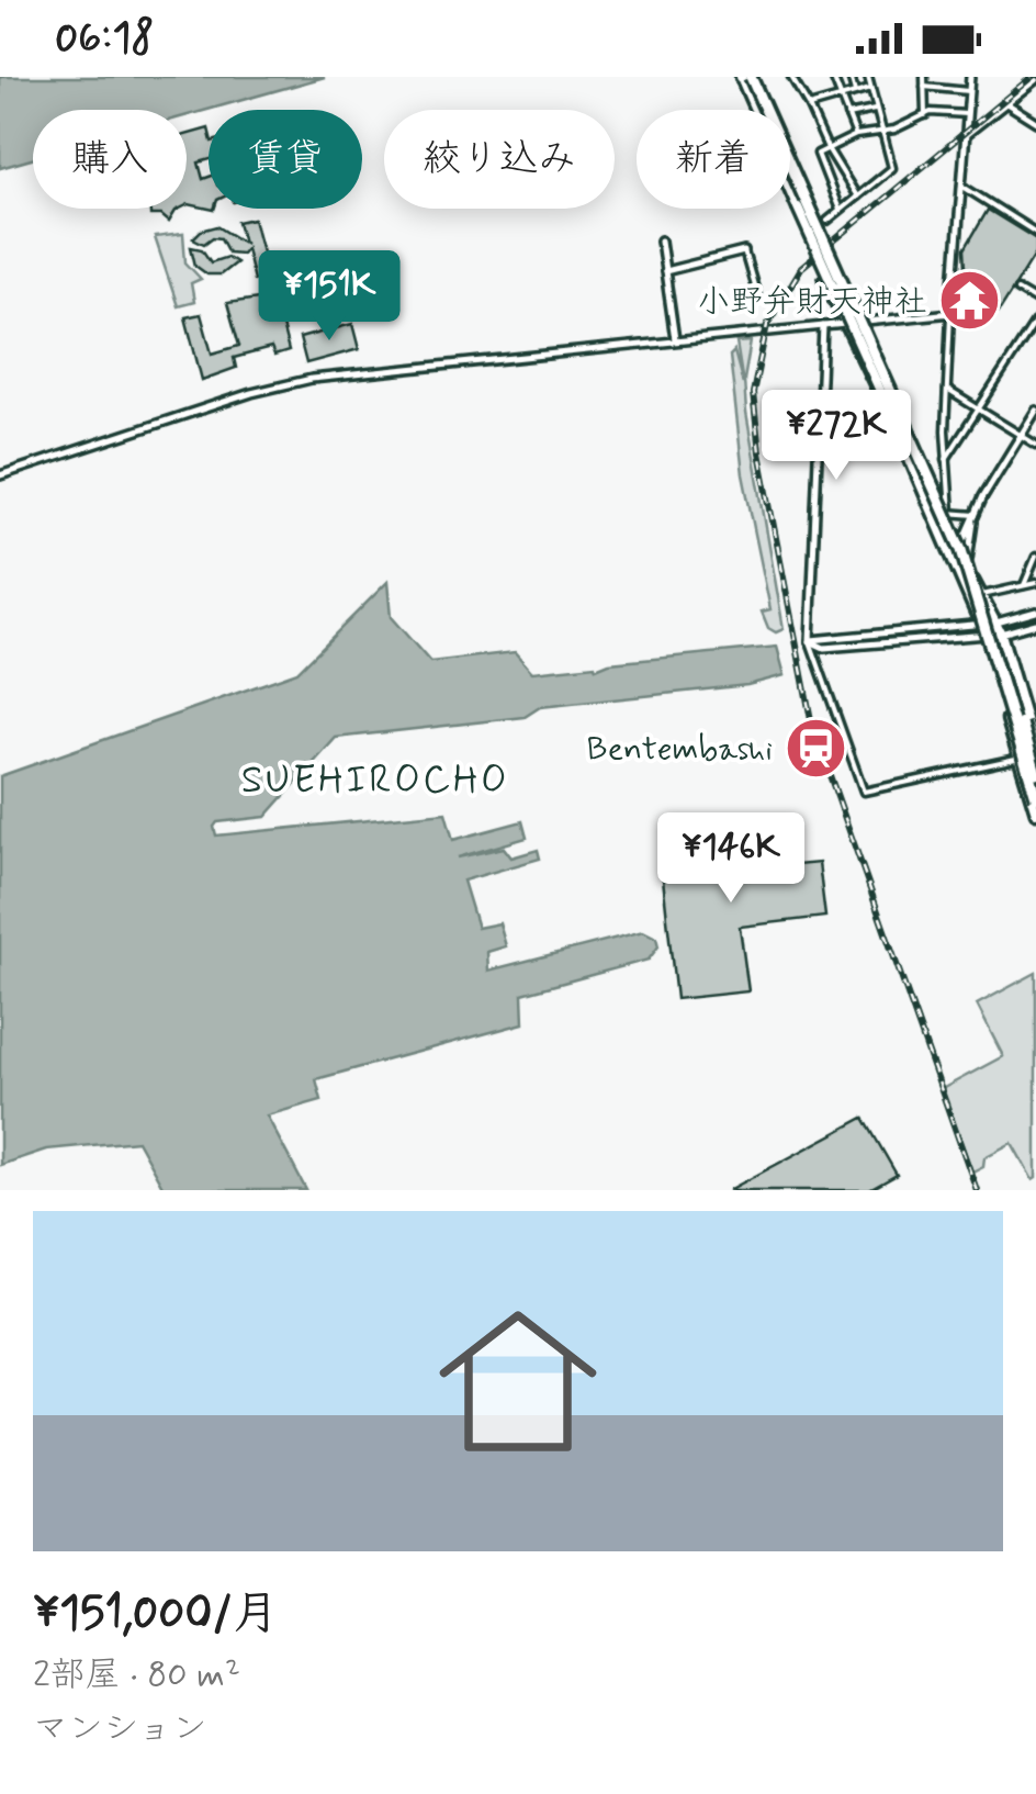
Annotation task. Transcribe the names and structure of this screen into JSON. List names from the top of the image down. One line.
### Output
{"districts":["SUEHIROCHO"],"places":{"temple":["小野弁財天神社"],"station":["Bentembashi"]},"page":{"status":"06:18","chip":["購入","賃貸","絞り込み","新着"],"price":["¥151K","¥272K","¥146K"],"list":[{"name":"¥151,000/月","note":"2部屋 · 80 m² · マンション"}]}}
